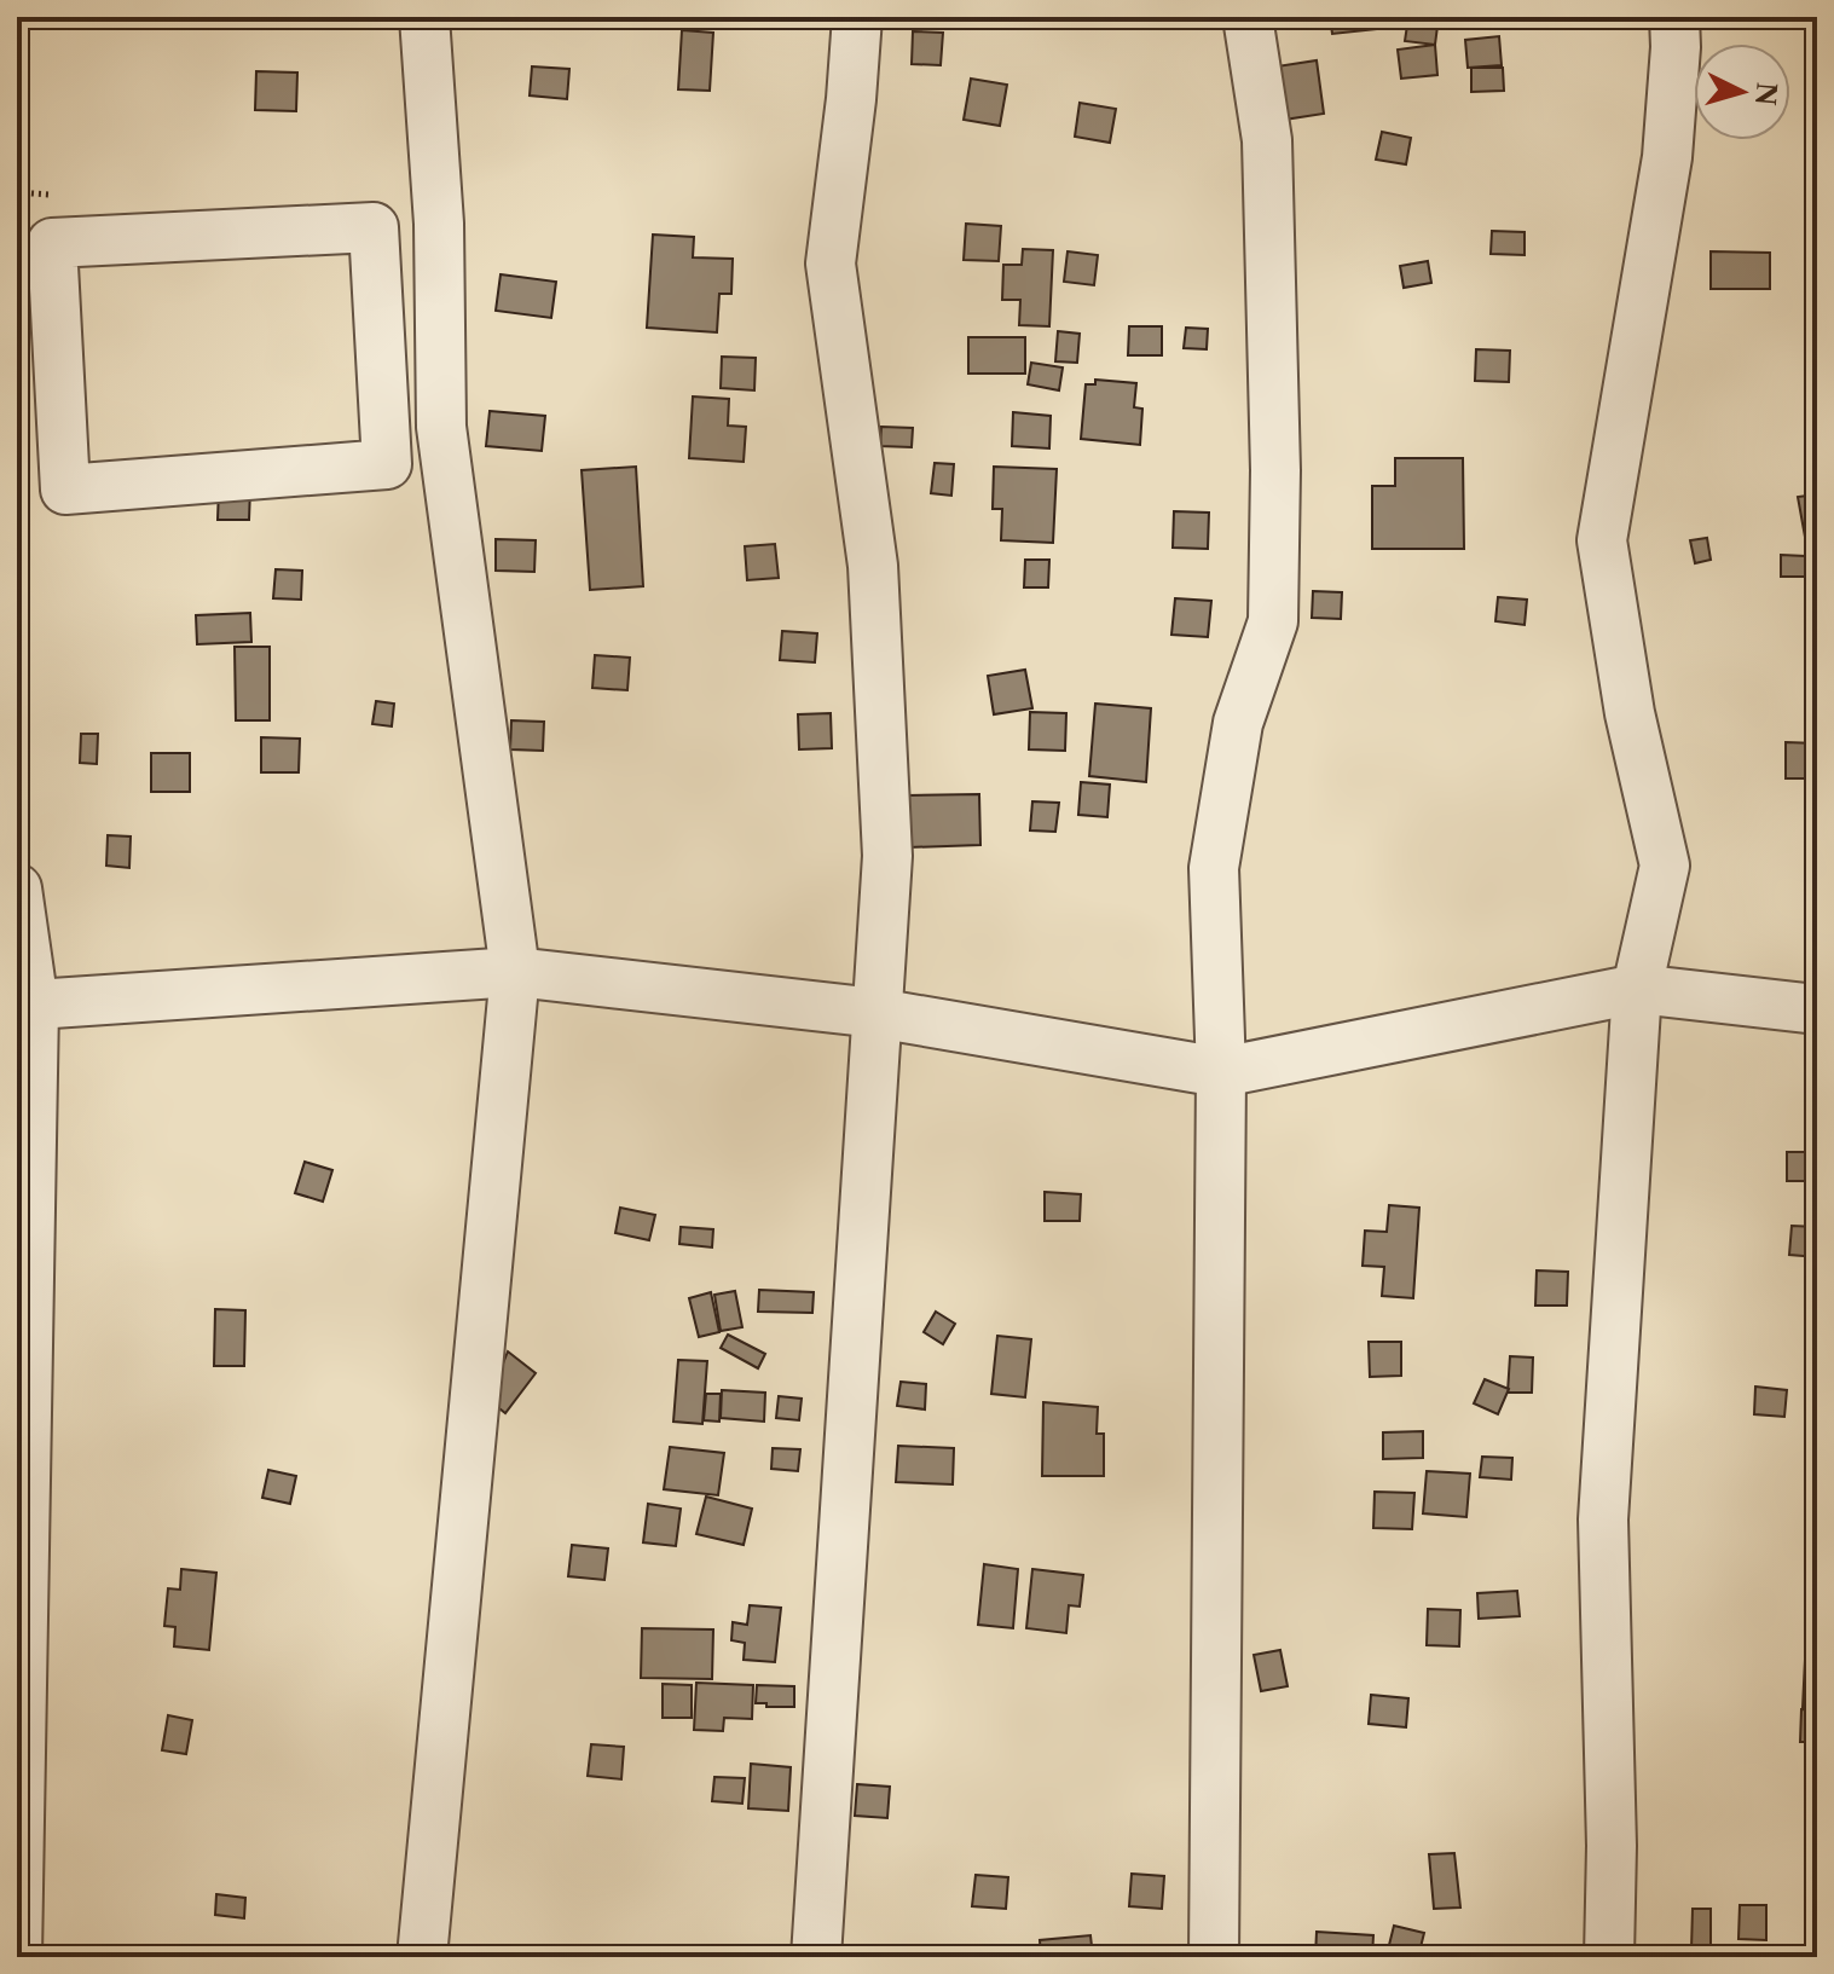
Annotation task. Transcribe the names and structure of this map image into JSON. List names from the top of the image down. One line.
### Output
{"north":"right"}
